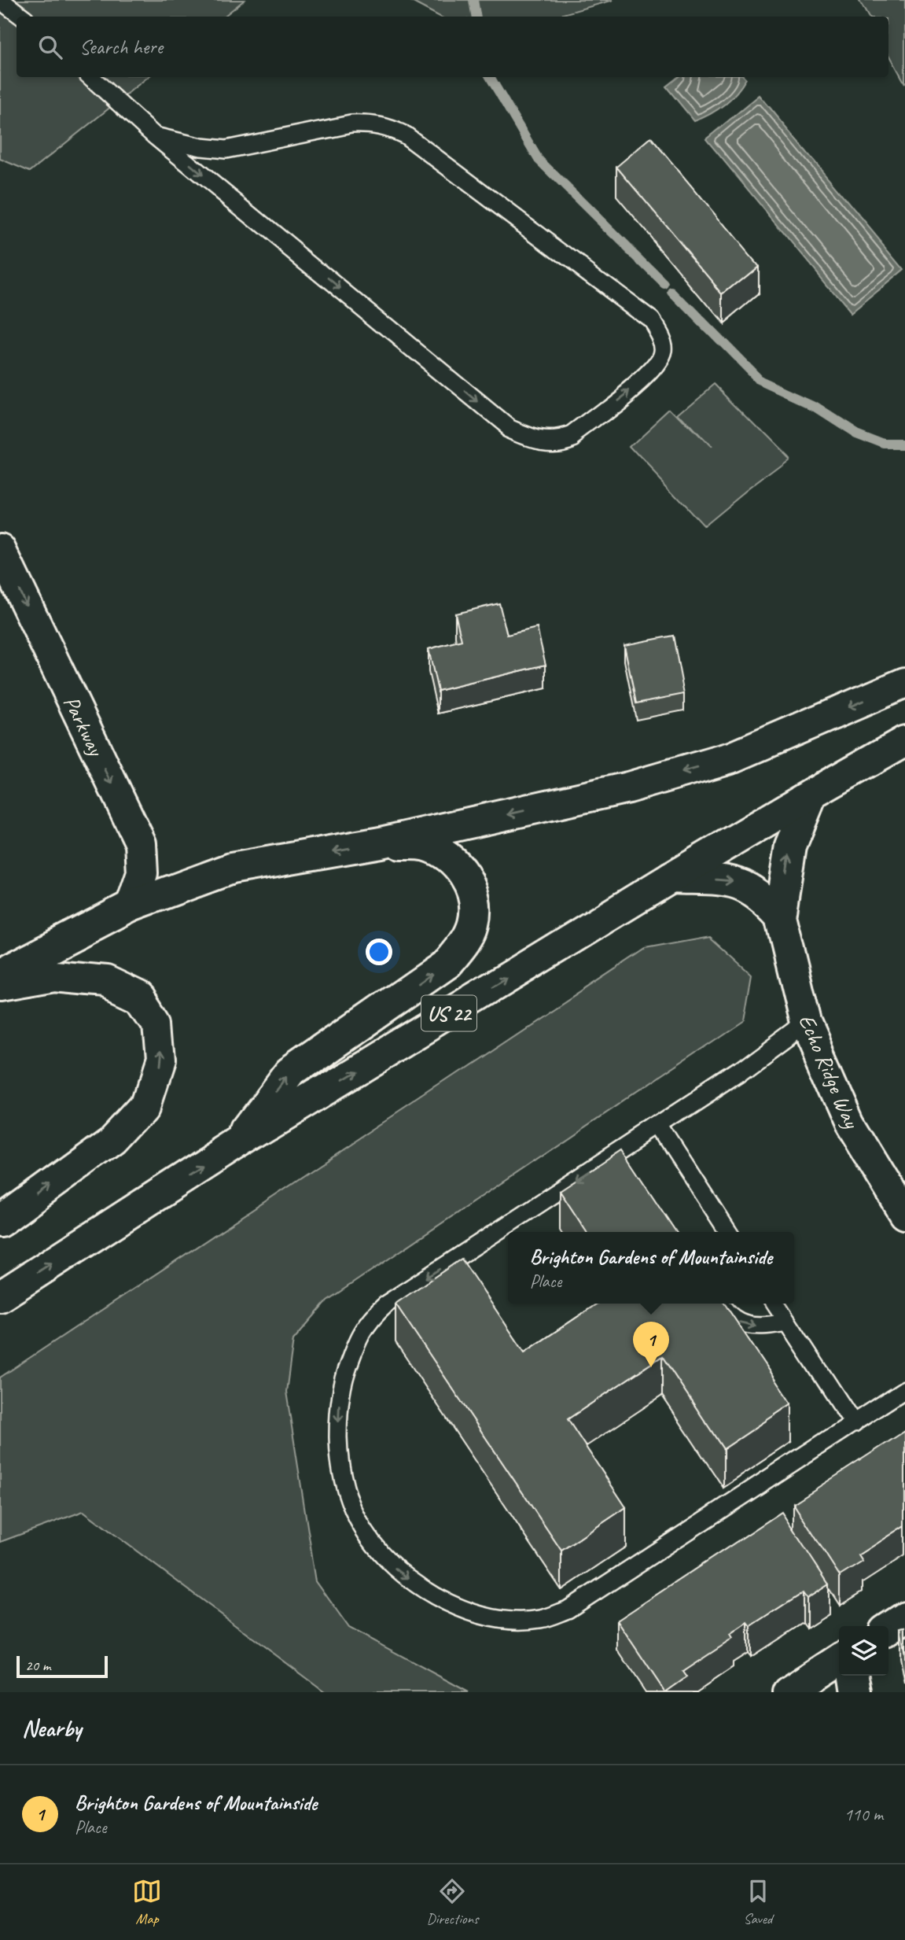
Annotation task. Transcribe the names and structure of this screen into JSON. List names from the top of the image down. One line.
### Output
{"streets":{"main road":["Parkway","US 22","Echo Ridge Way"]},"crossings":[["US 22","Echo Ridge Way"]],"one_way":["Parkway"],"scale_bar":"20 m","page":{"search":"Search here","popup":["Brighton Gardens of Mountainside","Place"],"pins":"1","scale":"20 m","heading":"Nearby","list":[{"mark":"1","name":"Brighton Gardens of Mountainside","note":"Place","value":"110 m"}],"nav":["Map","Directions","Saved"]}}
